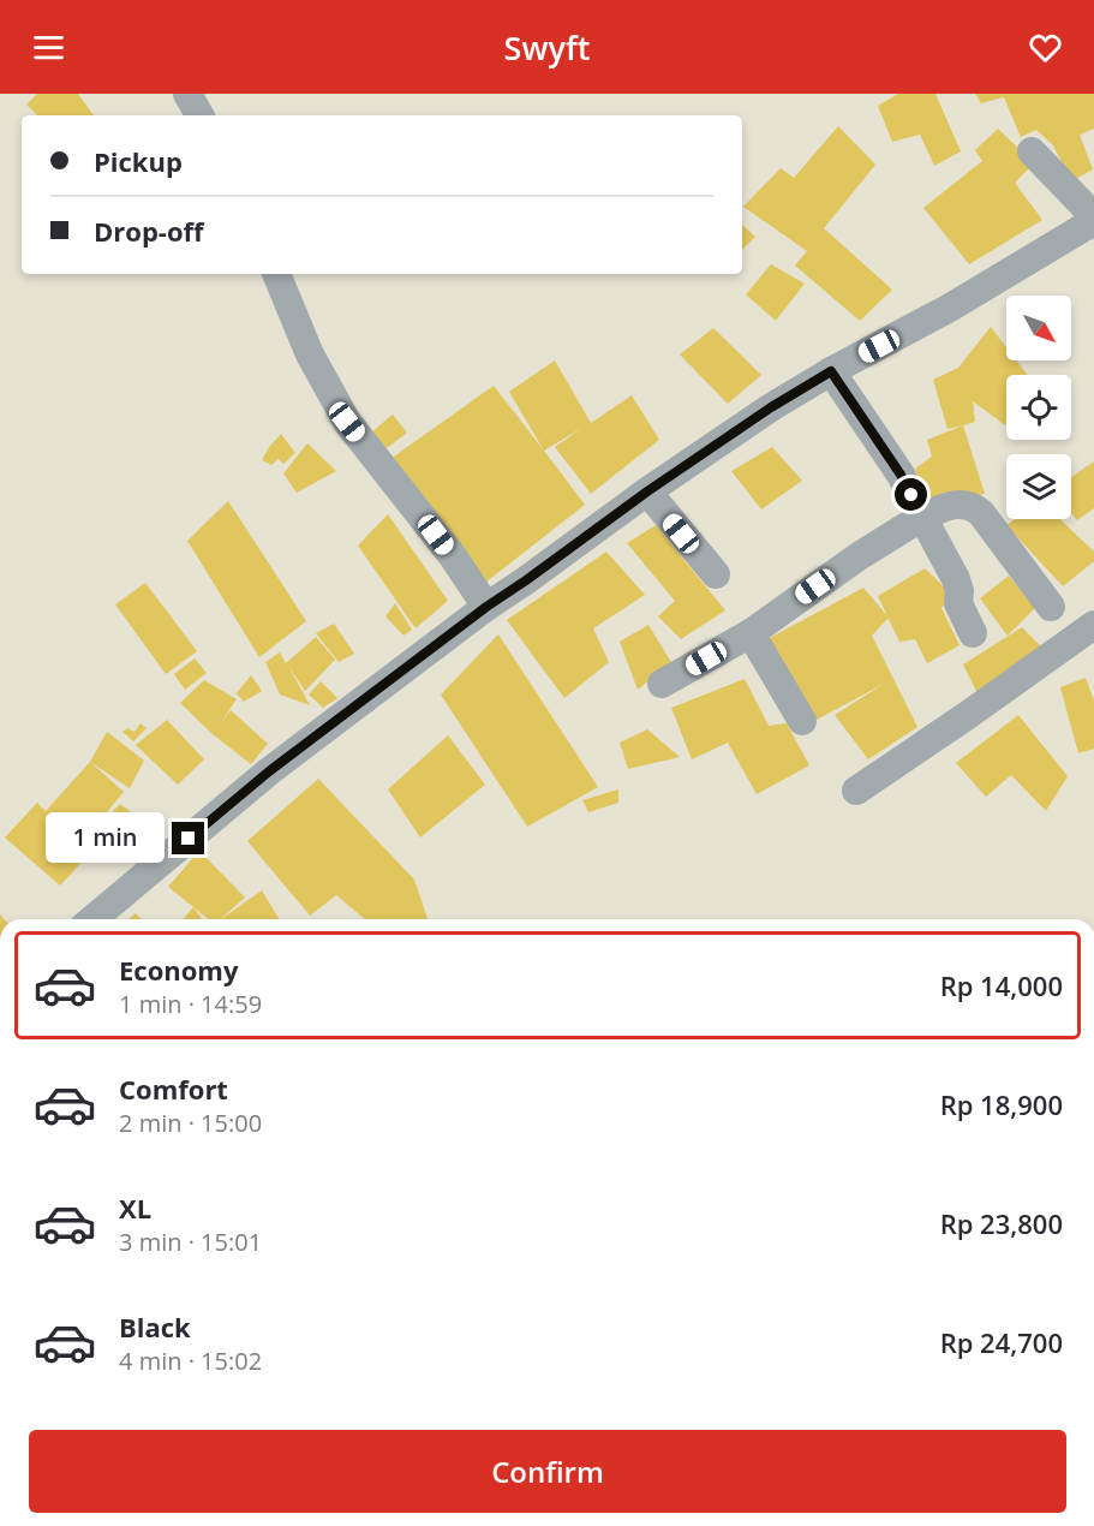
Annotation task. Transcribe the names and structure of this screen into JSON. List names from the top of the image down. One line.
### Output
{"north":"bottom right","page":{"header":"Swyft","banner":["Pickup","Drop-off"],"bubble":"1 min","list":[{"name":"Economy","note":"1 min · 14:59","value":"Rp 14,000"},{"name":"Comfort","note":"2 min · 15:00","value":"Rp 18,900"},{"name":"XL","note":"3 min · 15:01","value":"Rp 23,800"},{"name":"Black","note":"4 min · 15:02","value":"Rp 24,700"}],"buttons":"Confirm"}}
